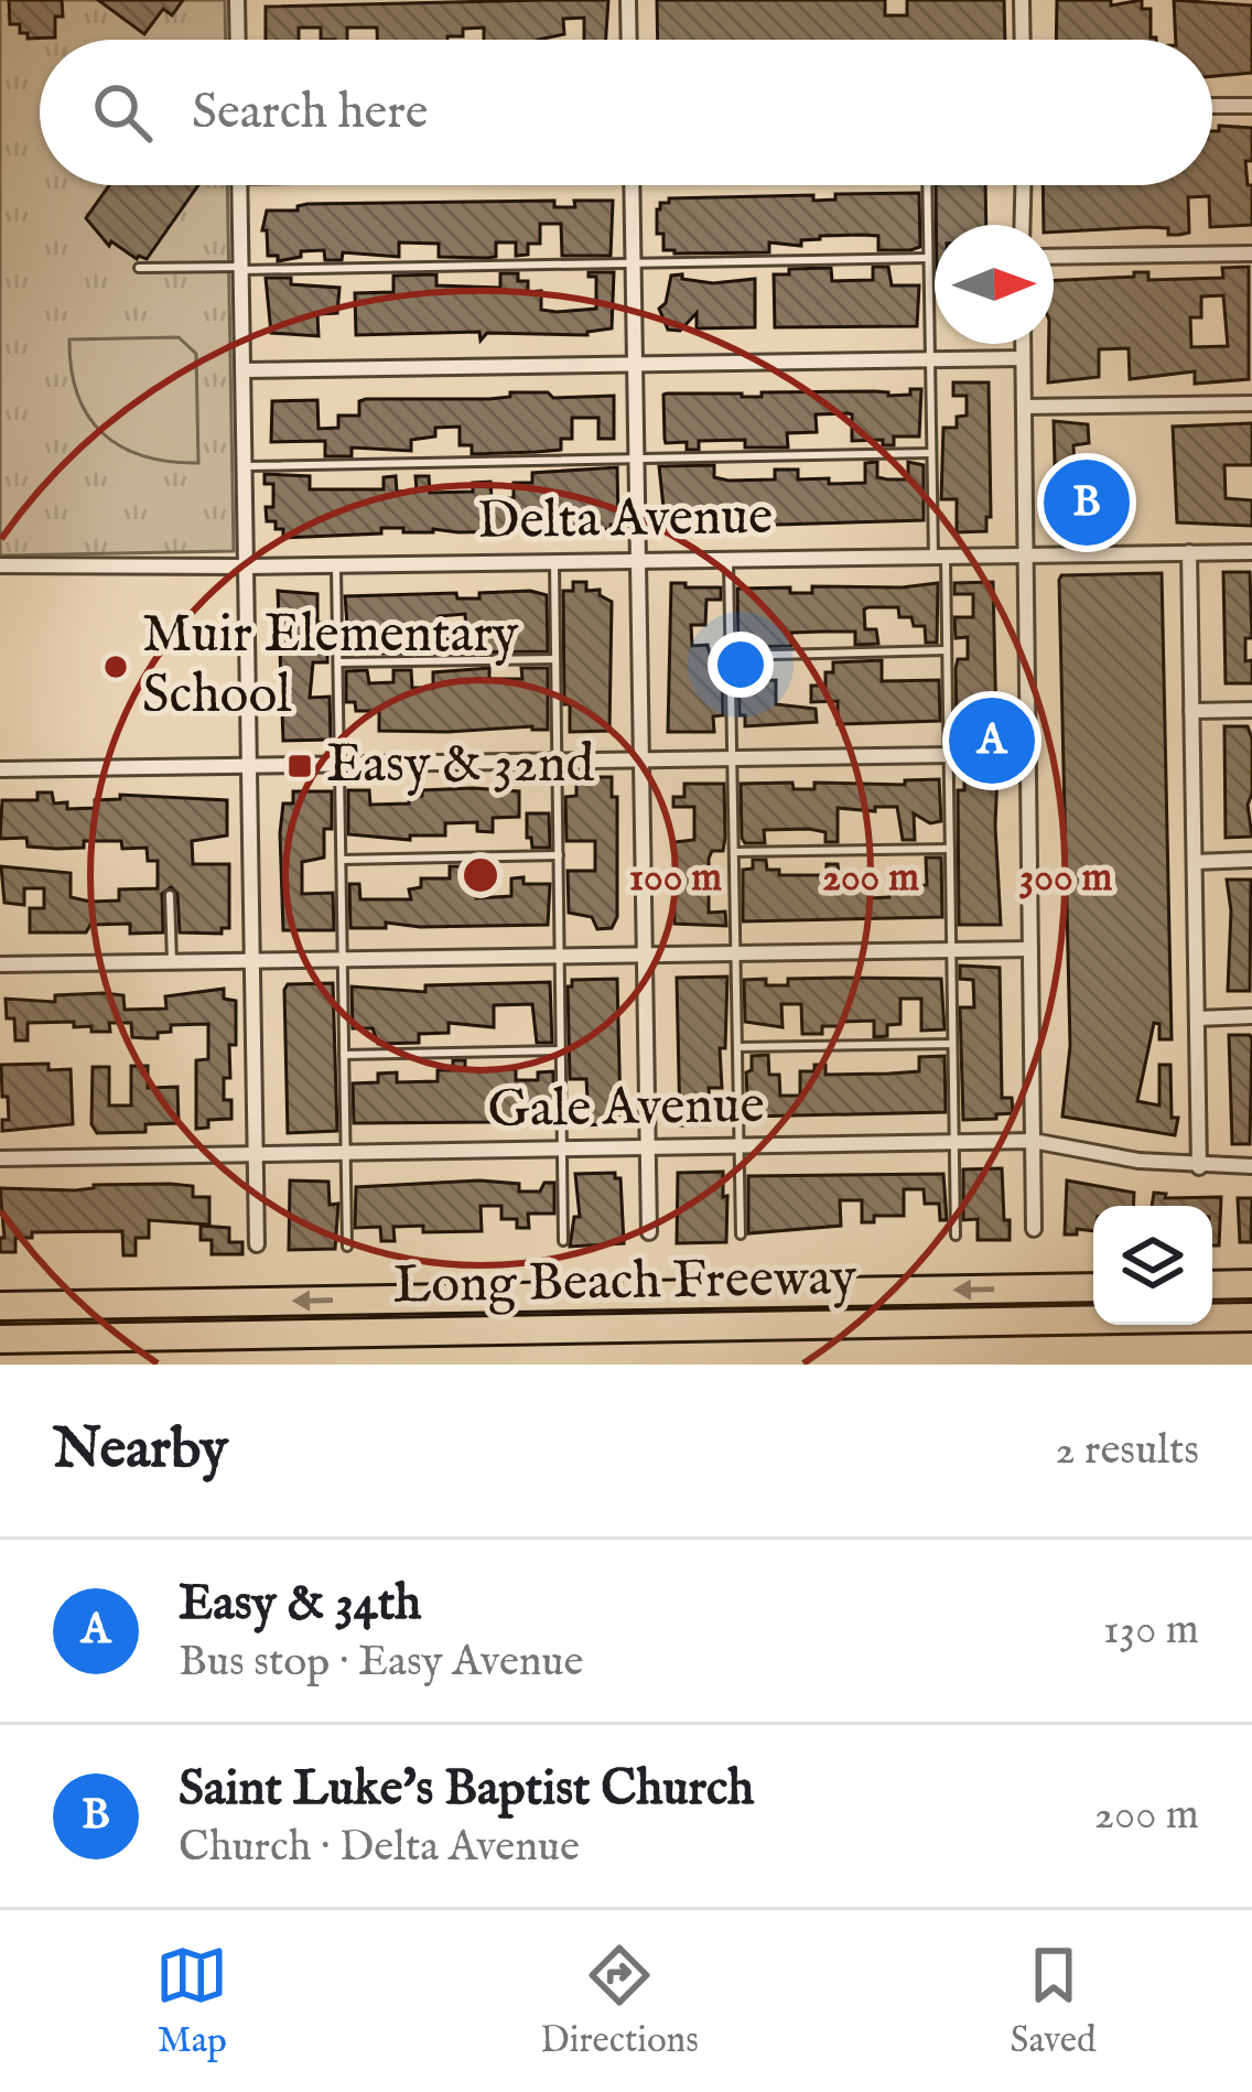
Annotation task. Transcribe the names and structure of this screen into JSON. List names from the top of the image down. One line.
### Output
{"streets":{"highway":["Long Beach Freeway"],"street":["Delta Avenue","Gale Avenue"]},"places":{"other":["Muir Elementary School"],"transit":["Easy & 32nd"]},"north":"right","page":{"search":"Search here","pins":["B","A"],"heading":["Nearby","2 results"],"list":[{"mark":"A","name":"Easy & 34th","note":"Bus stop · Easy Avenue","value":"130 m"},{"mark":"B","name":"Saint Luke's Baptist Church","note":"Church · Delta Avenue","value":"200 m"}],"nav":["Map","Directions","Saved"]},"rings":["100 m","200 m","300 m"]}
